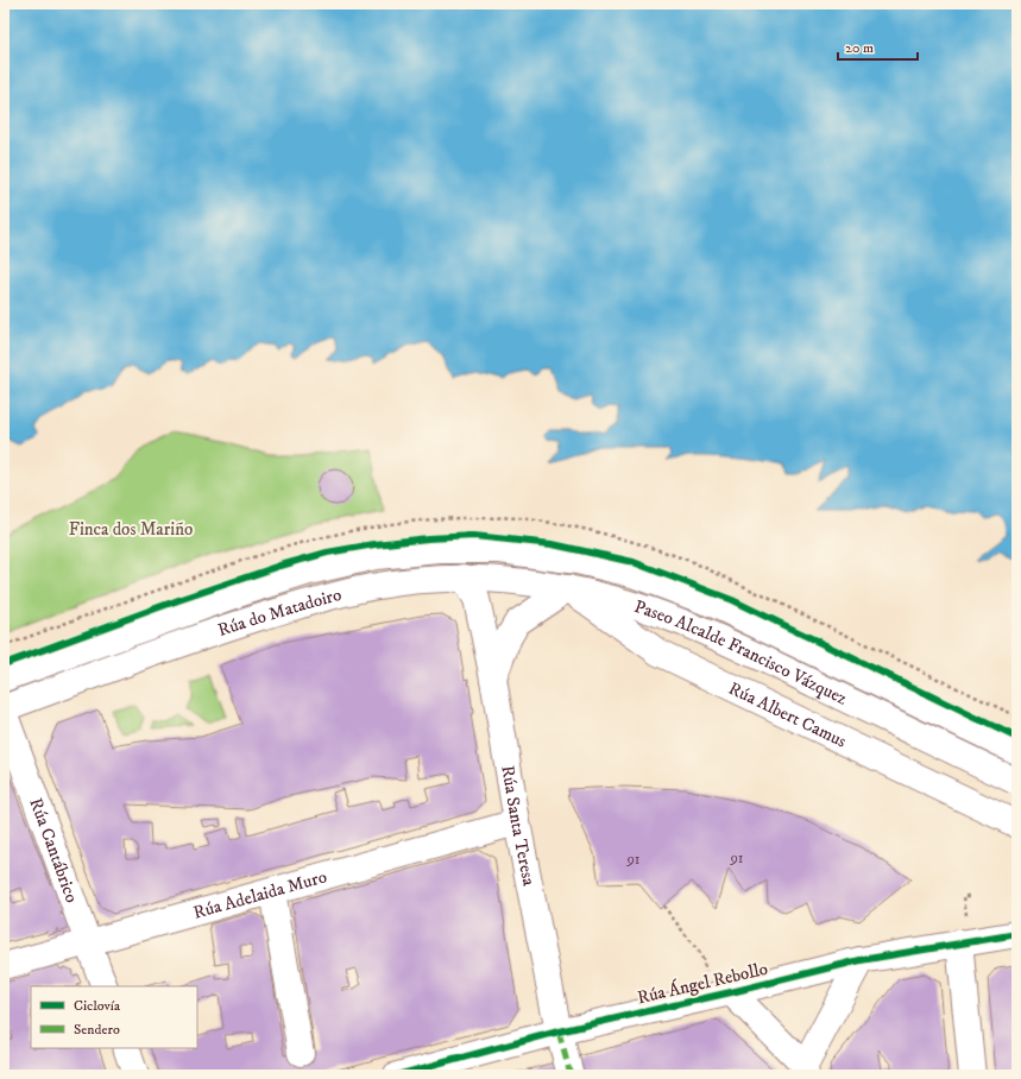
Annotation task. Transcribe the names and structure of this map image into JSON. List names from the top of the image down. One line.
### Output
{"streets":{"street":["Rúa do Matadoiro","Paseo Alcalde Francisco Vázquez","Rúa Albert Camus","Rúa Santa Teresa","Rúa Cantábrico","Rúa Adelaida Muro","Rúa Ángel Rebollo"]},"crossings":[["Rúa do Matadoiro","Paseo Alcalde Francisco Vázquez"],["Rúa do Matadoiro","Rúa Albert Camus"],["Rúa do Matadoiro","Rúa Santa Teresa"],["Paseo Alcalde Francisco Vázquez","Rúa Albert Camus"],["Paseo Alcalde Francisco Vázquez","Rúa Santa Teresa"],["Rúa Santa Teresa","Rúa Adelaida Muro"],["Rúa Santa Teresa","Rúa Ángel Rebollo"],["Rúa Cantábrico","Rúa Adelaida Muro"]],"parks":["Finca dos Mariño"],"house_numbers":["91","91"],"legend":["Ciclovía","Sendero"],"scale_bar":"20 m"}
